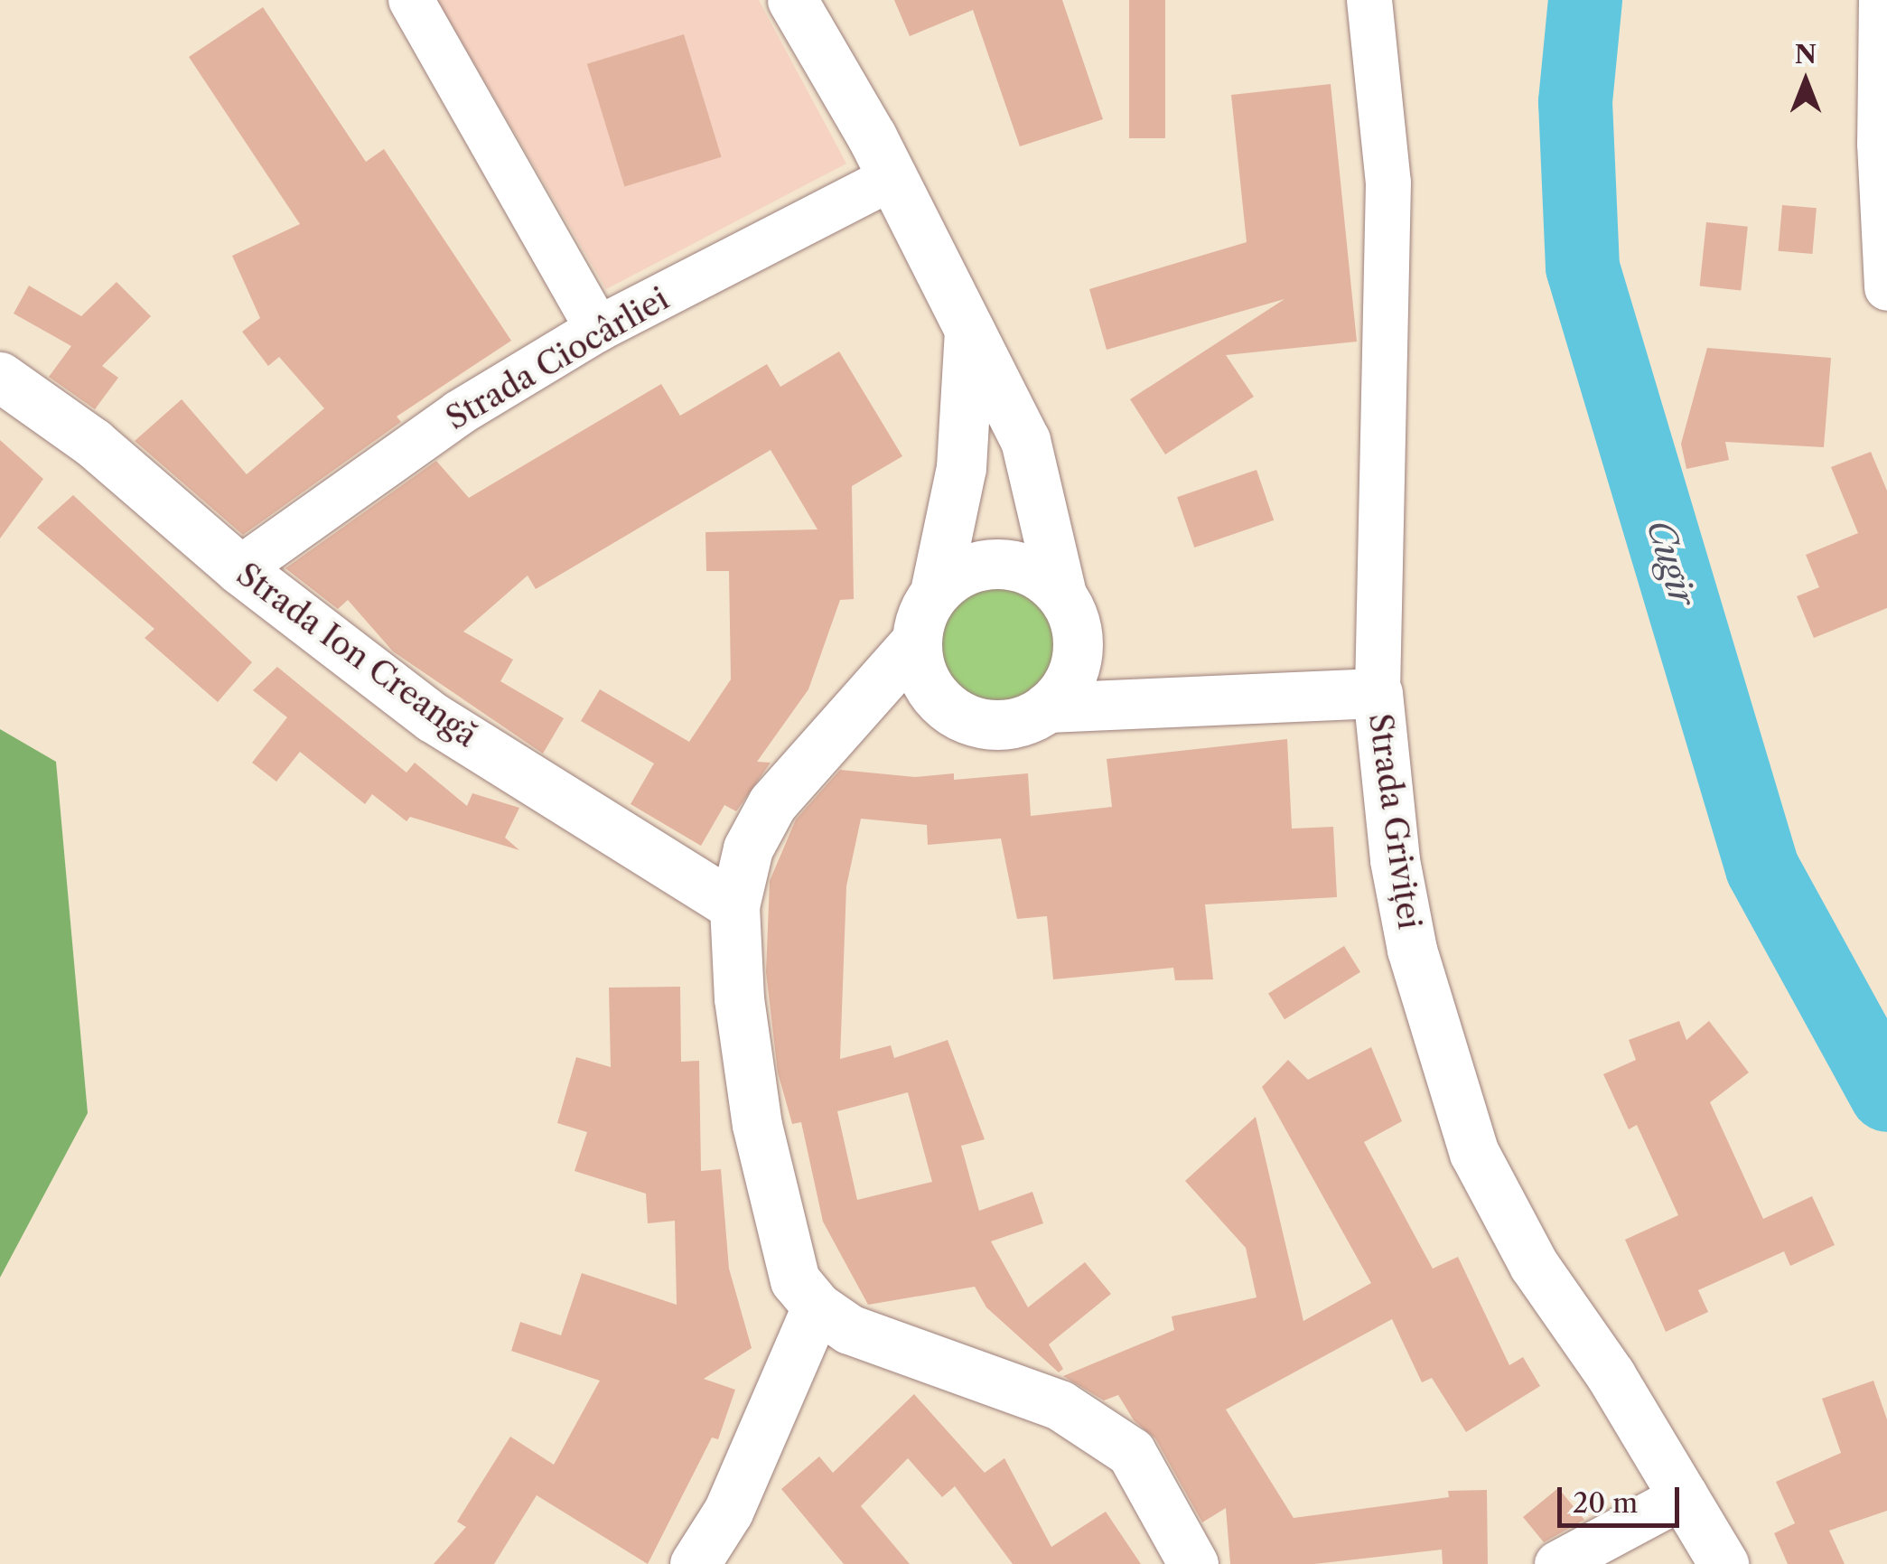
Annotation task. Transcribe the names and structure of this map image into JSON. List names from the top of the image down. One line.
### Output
{"streets":{"main road":["Strada Ion Creangă","Strada Griviței"],"street":["Strada Ciocârliei"]},"crossings":[["Strada Ciocârliei","Strada Ion Creangă"]],"water":["Cugir"],"scale_bar":"20 m","north":"top"}
